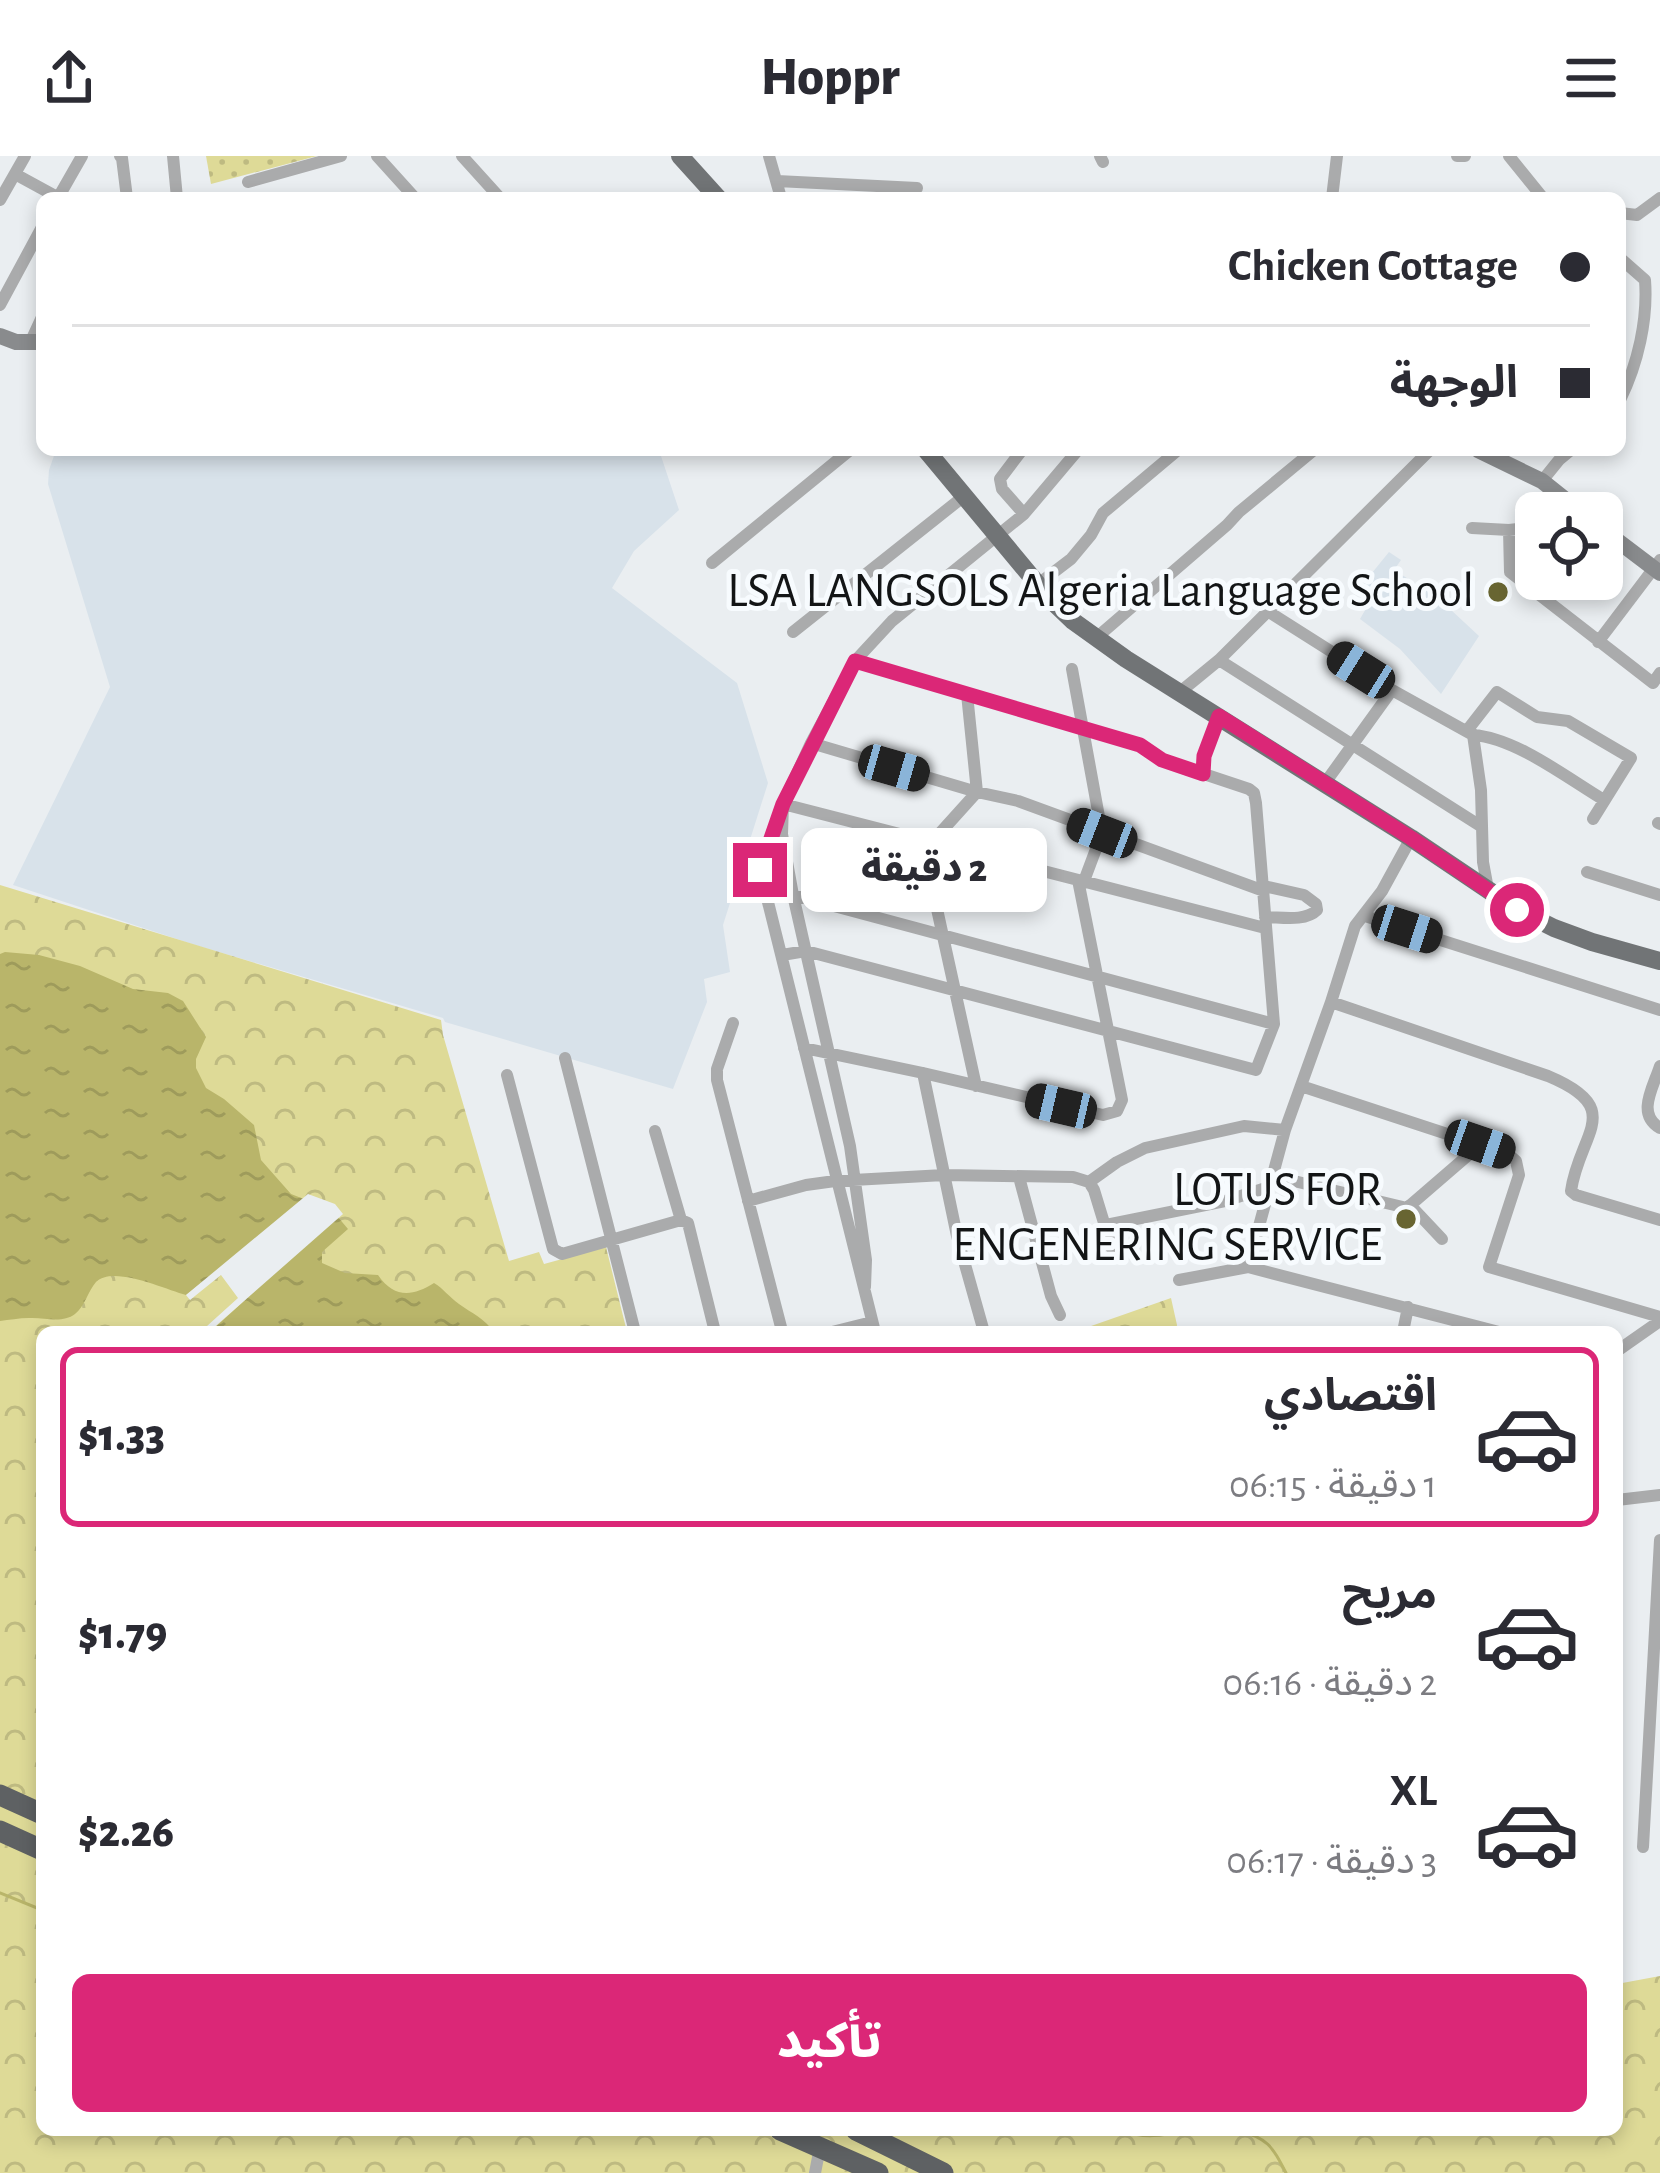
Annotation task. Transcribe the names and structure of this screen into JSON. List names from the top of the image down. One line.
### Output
{"places":["LSA LANGSOLS Algeria Language School","LOTUS FOR ENGENERING SERVICE"],"page":{"header":"Hoppr","banner":["Chicken Cottage","الوجهة"],"bubble":"2 دقيقة","list":[{"name":"اقتصادي","note":"1 دقيقة · 06:15","value":"$1.33"},{"name":"مريح","note":"2 دقيقة · 06:16","value":"$1.79"},{"name":"XL","note":"3 دقيقة · 06:17","value":"$2.26"}],"buttons":"تأكيد"}}
